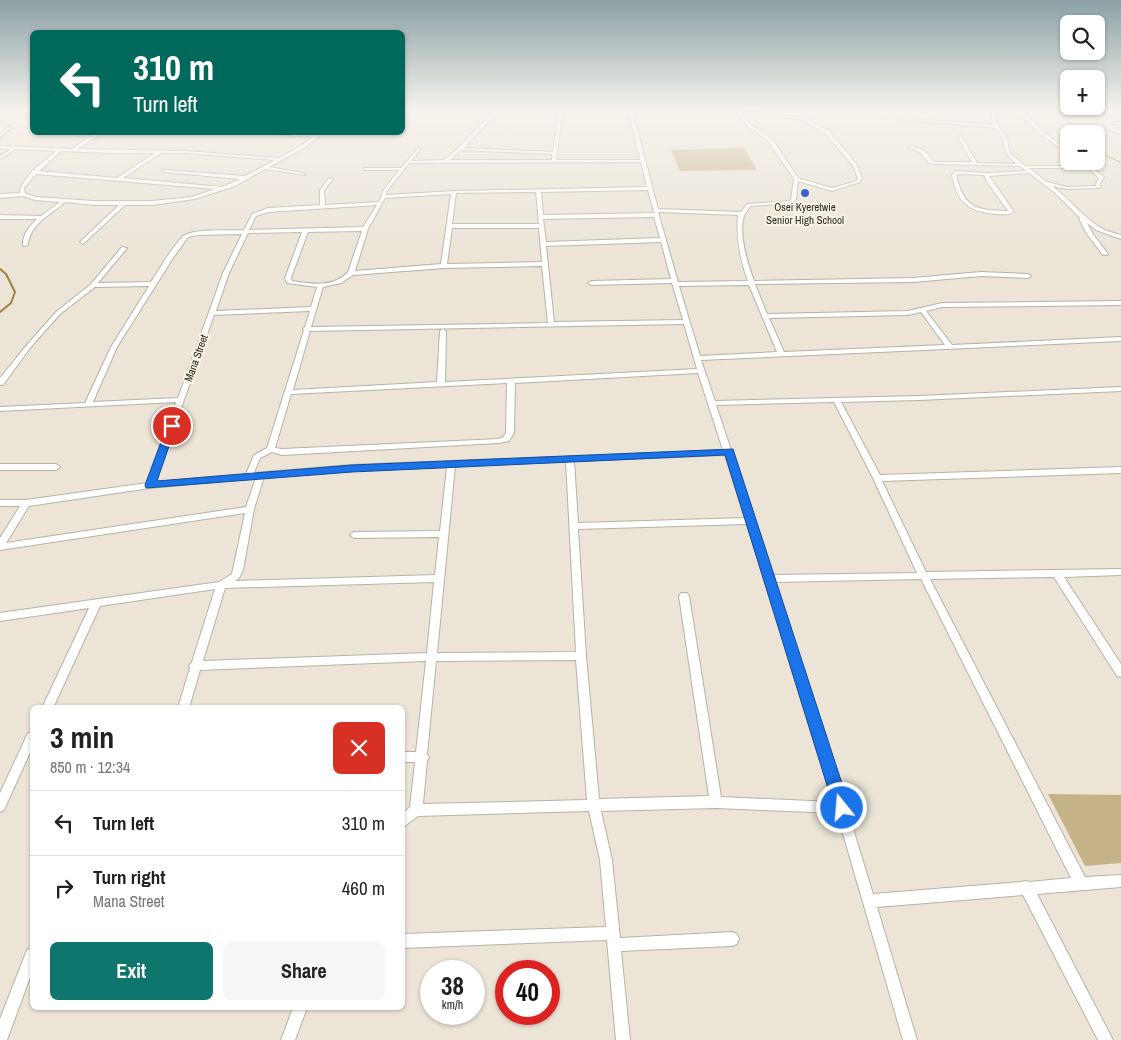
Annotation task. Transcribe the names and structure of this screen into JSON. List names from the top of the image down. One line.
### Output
{"streets":{"street":["Mana Street"]},"places":["Osei Kyeretwie Senior High School"],"page":{"map_buttons":["+","−"],"turn":["310 m","Turn left"],"heading":["3 min","850 m · 12:34"],"list":[{"name":"Turn left","value":"310 m"},{"name":"Turn right","note":"Mana Street","value":"460 m"}],"buttons":["Exit","Share"],"speed":"38 km/h","limit":"40"}}
